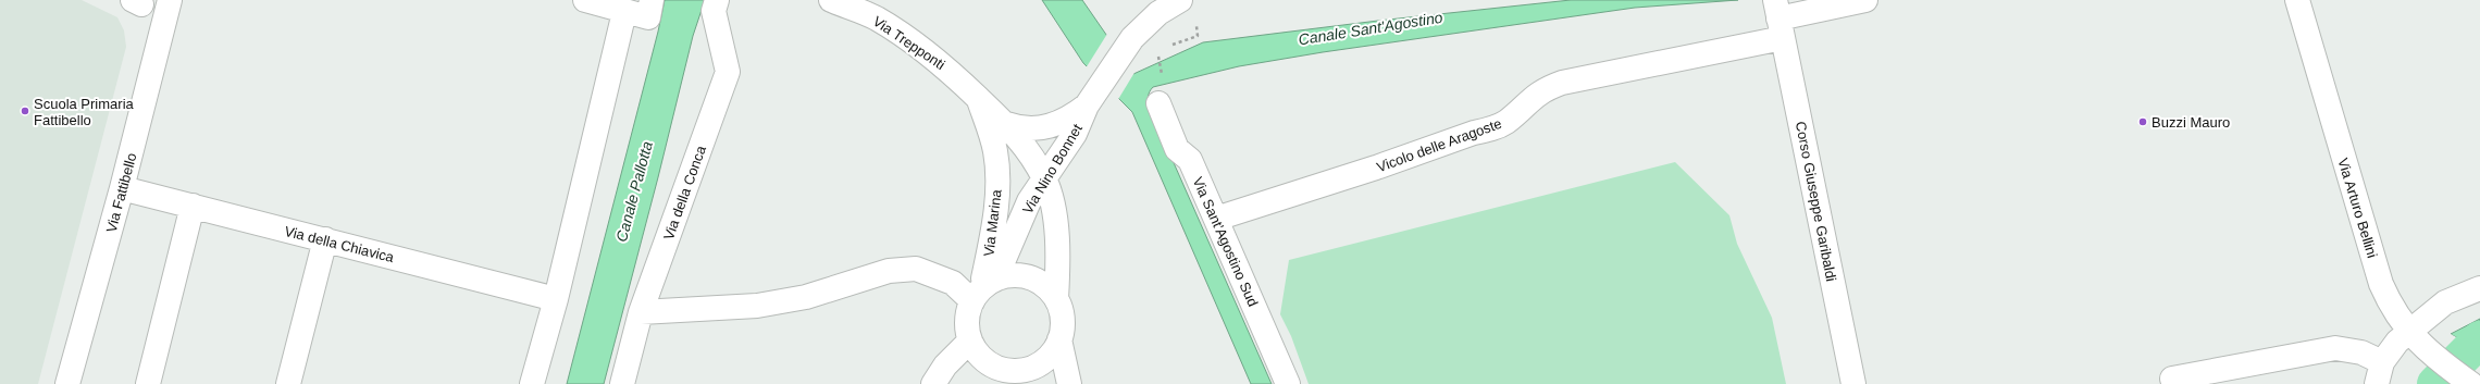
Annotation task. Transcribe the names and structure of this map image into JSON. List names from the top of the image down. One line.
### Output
{"streets":{"street":["Via Trepponti","Vicolo delle Aragoste","Via Nino Bonnet","Via Fattibello","Via della Conca","Corso Giuseppe Garibaldi","Via Arturo Bellini","Via Marina","Via Sant'Agostino Sud","Via della Chiavica"]},"crossings":[["Via Trepponti","Via Marina"],["Vicolo delle Aragoste","Corso Giuseppe Garibaldi"],["Vicolo delle Aragoste","Via Sant'Agostino Sud"],["Via Nino Bonnet","Via Marina"],["Via Fattibello","Via della Chiavica"]],"water":["Canale Sant'Agostino","Canale Pallotta"],"places":["Scuola Primaria Fattibello","Buzzi Mauro"]}
